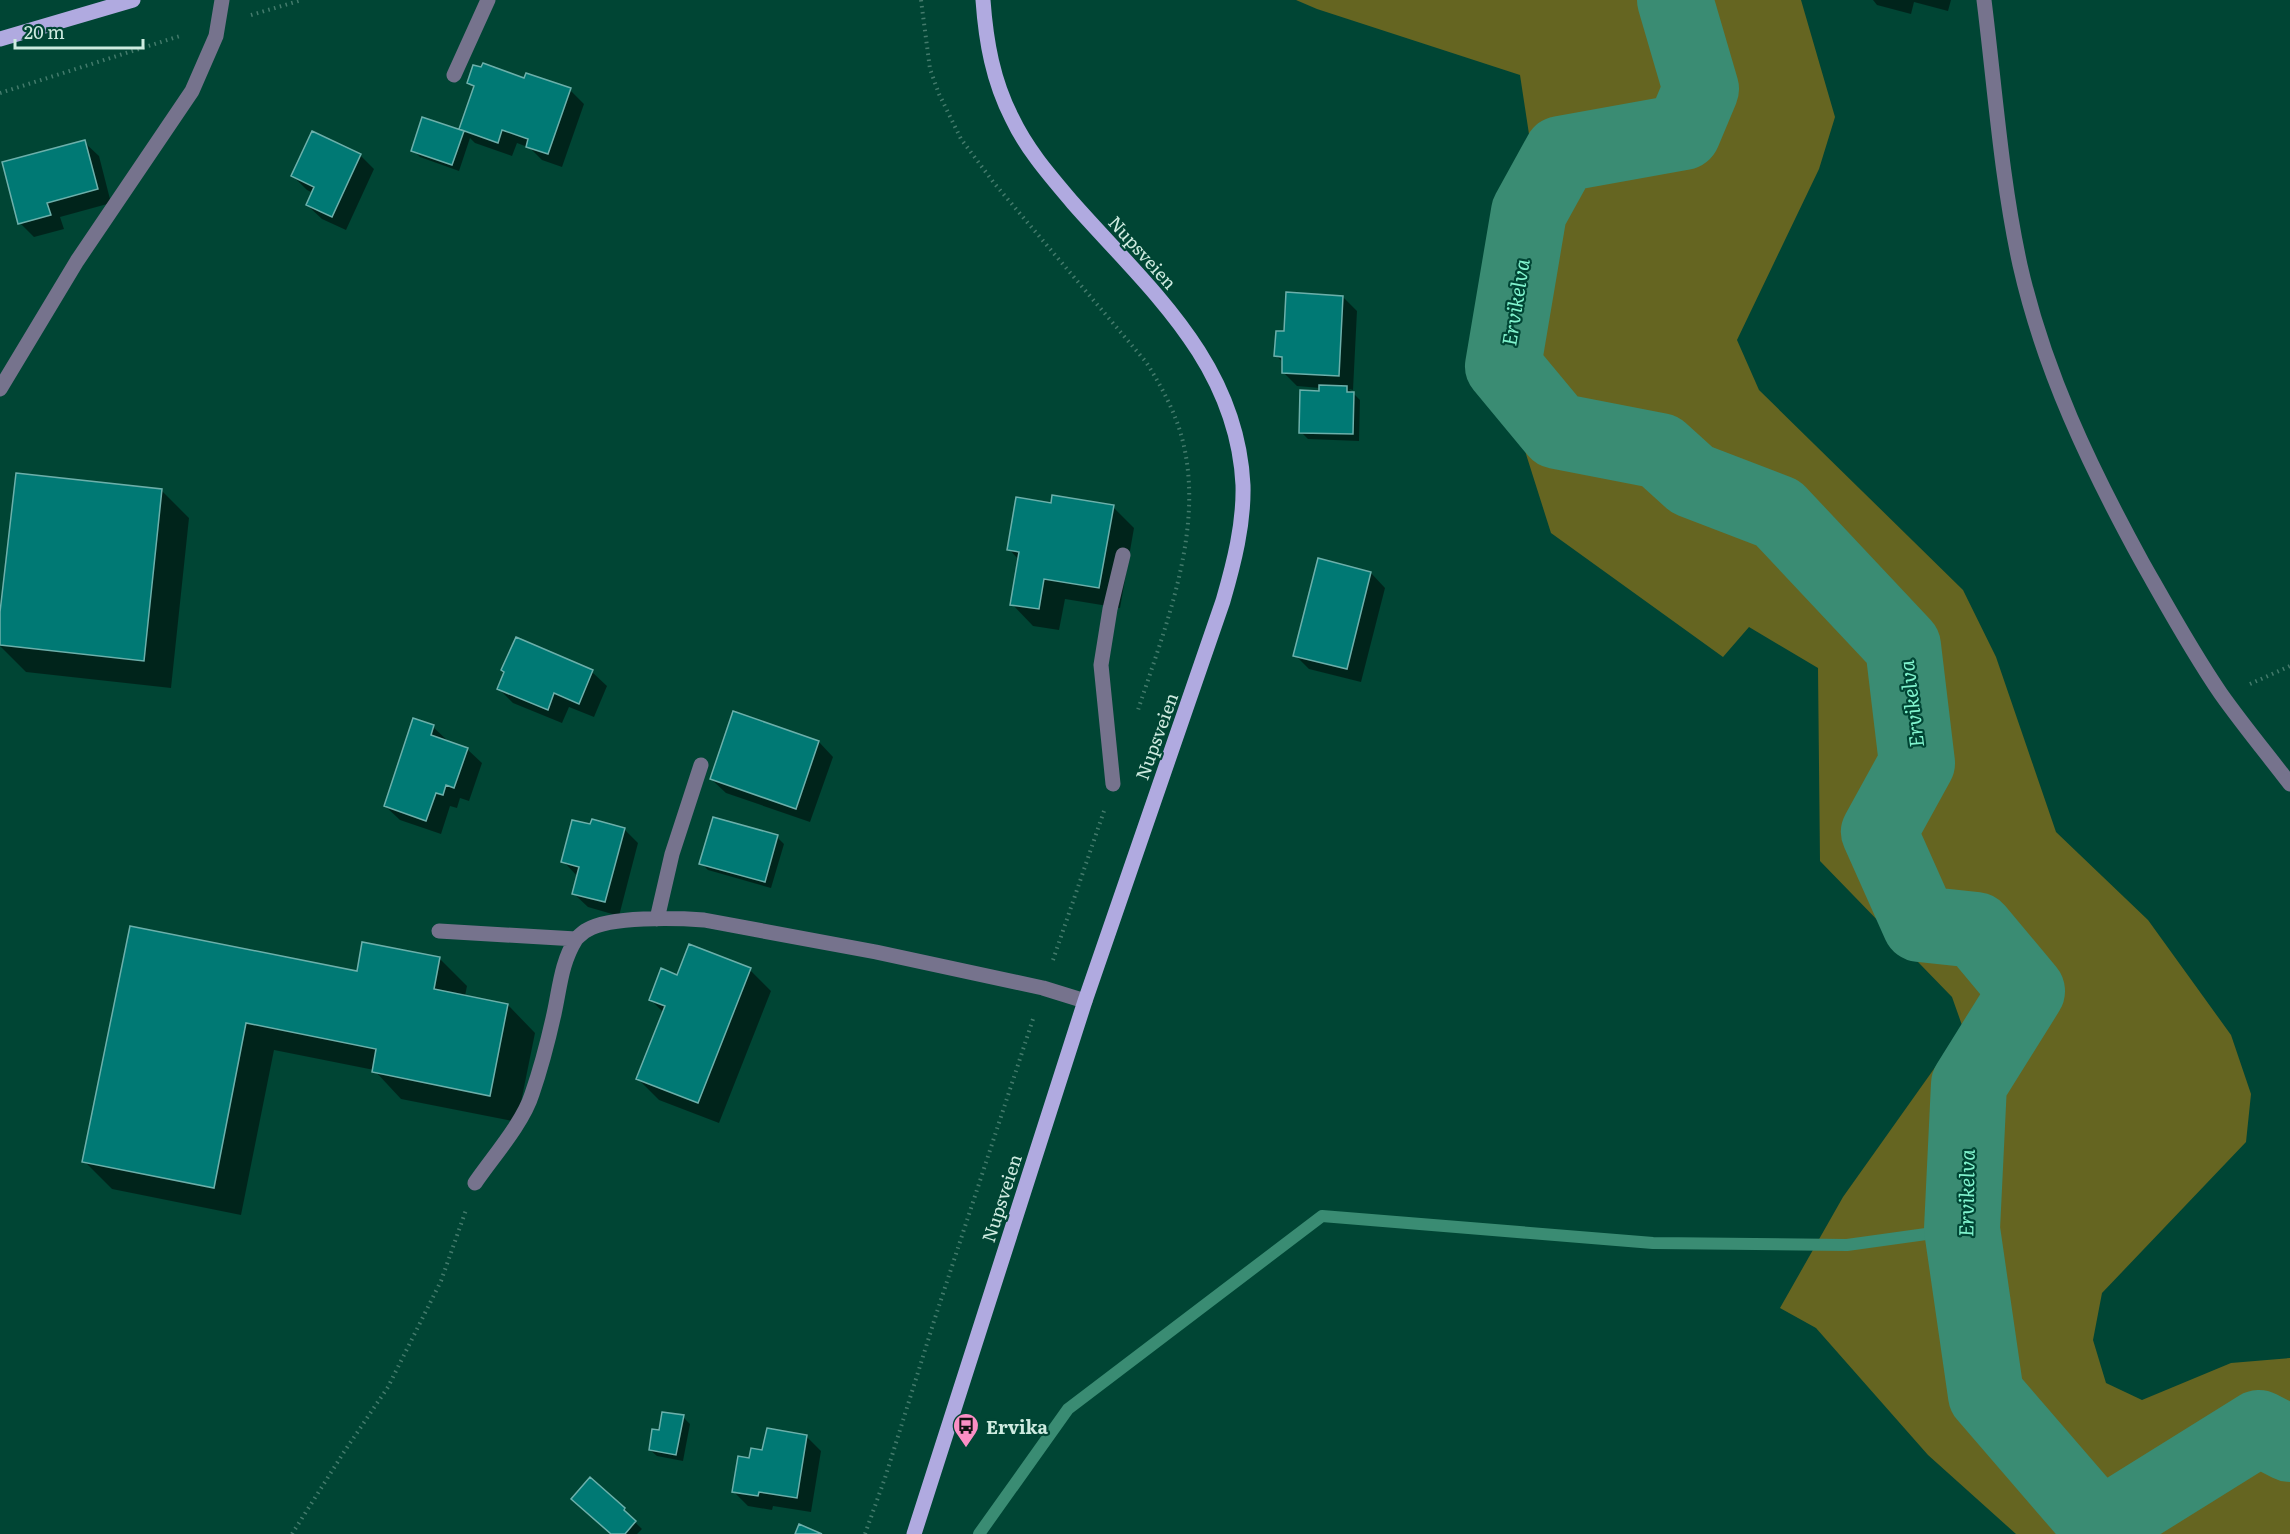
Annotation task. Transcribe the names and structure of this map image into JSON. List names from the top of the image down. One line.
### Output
{"streets":{"main road":["Nupsveien"]},"water":["Ervikelva"],"places":{"bus stop":["Ervika"]},"scale_bar":"20 m"}
